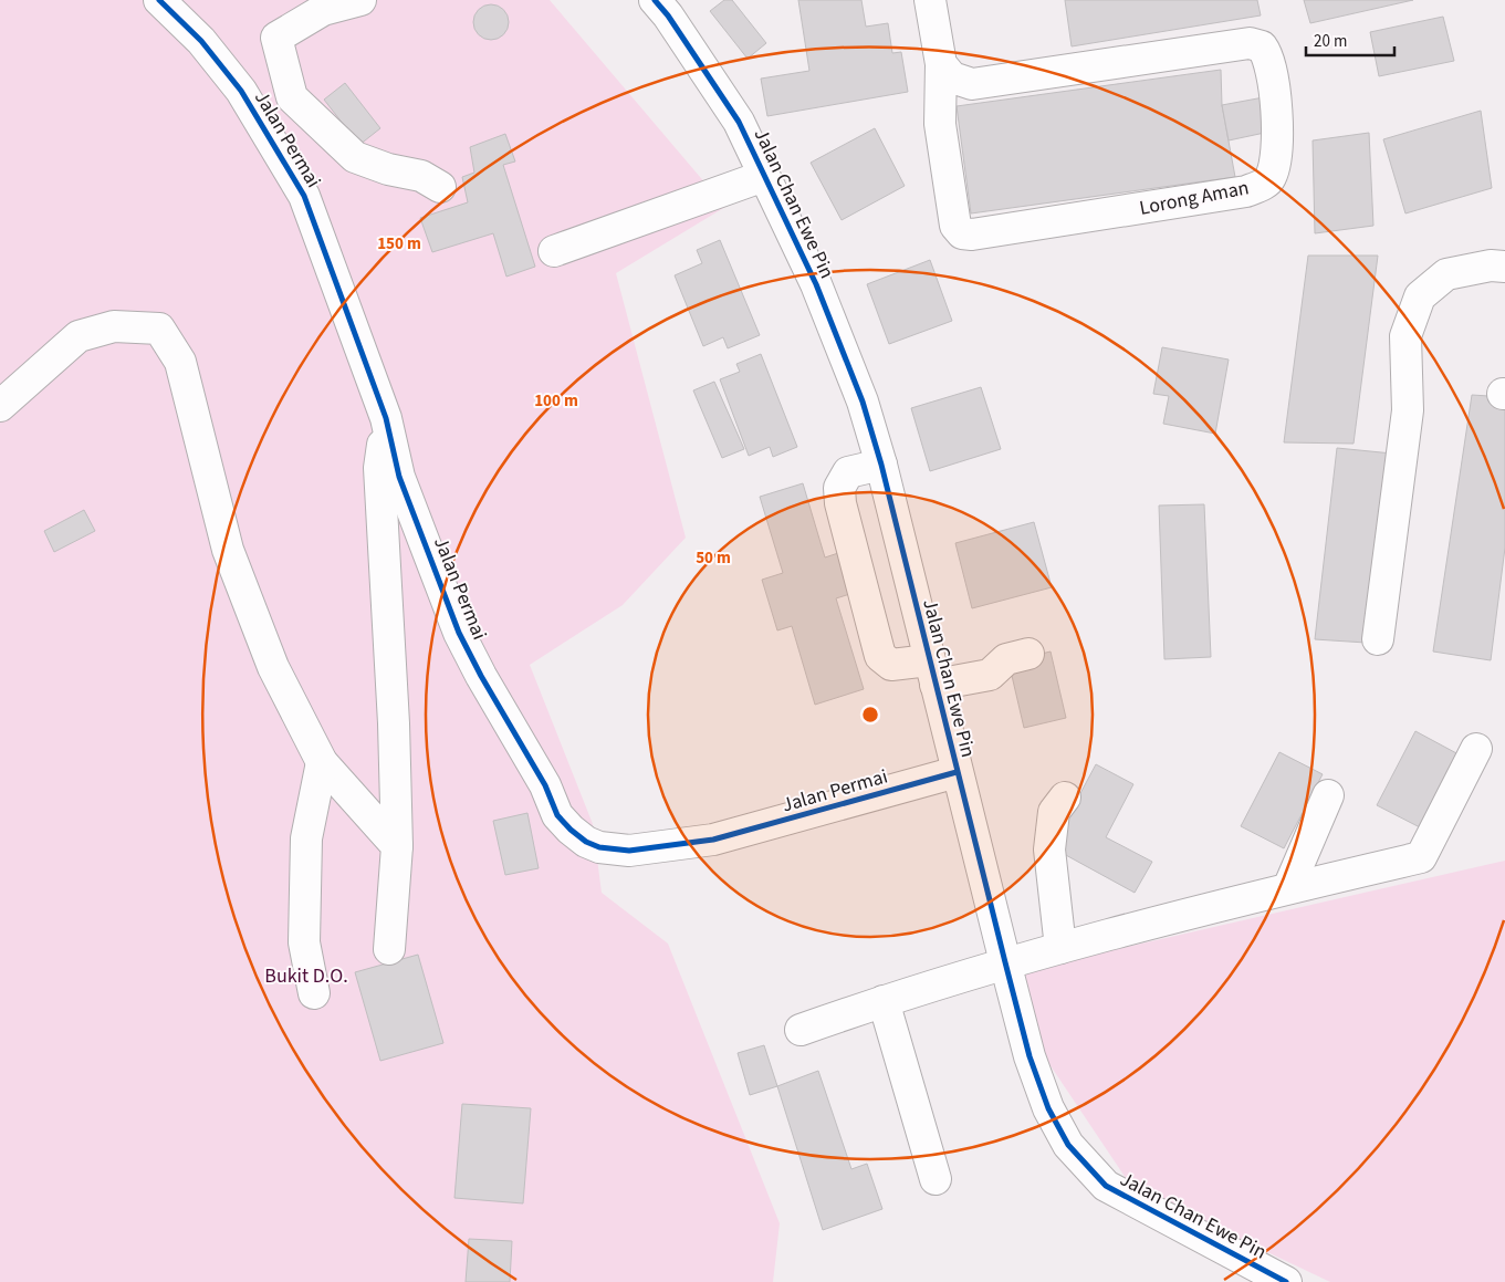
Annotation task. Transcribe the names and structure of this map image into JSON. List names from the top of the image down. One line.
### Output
{"streets":{"street":["Jalan Permai","Lorong Aman","Jalan Chan Ewe Pin"]},"crossings":[["Jalan Permai","Jalan Chan Ewe Pin"]],"parks":["Bukit D.O."],"scale_bar":"20 m","rings":["150 m","100 m","50 m"]}
